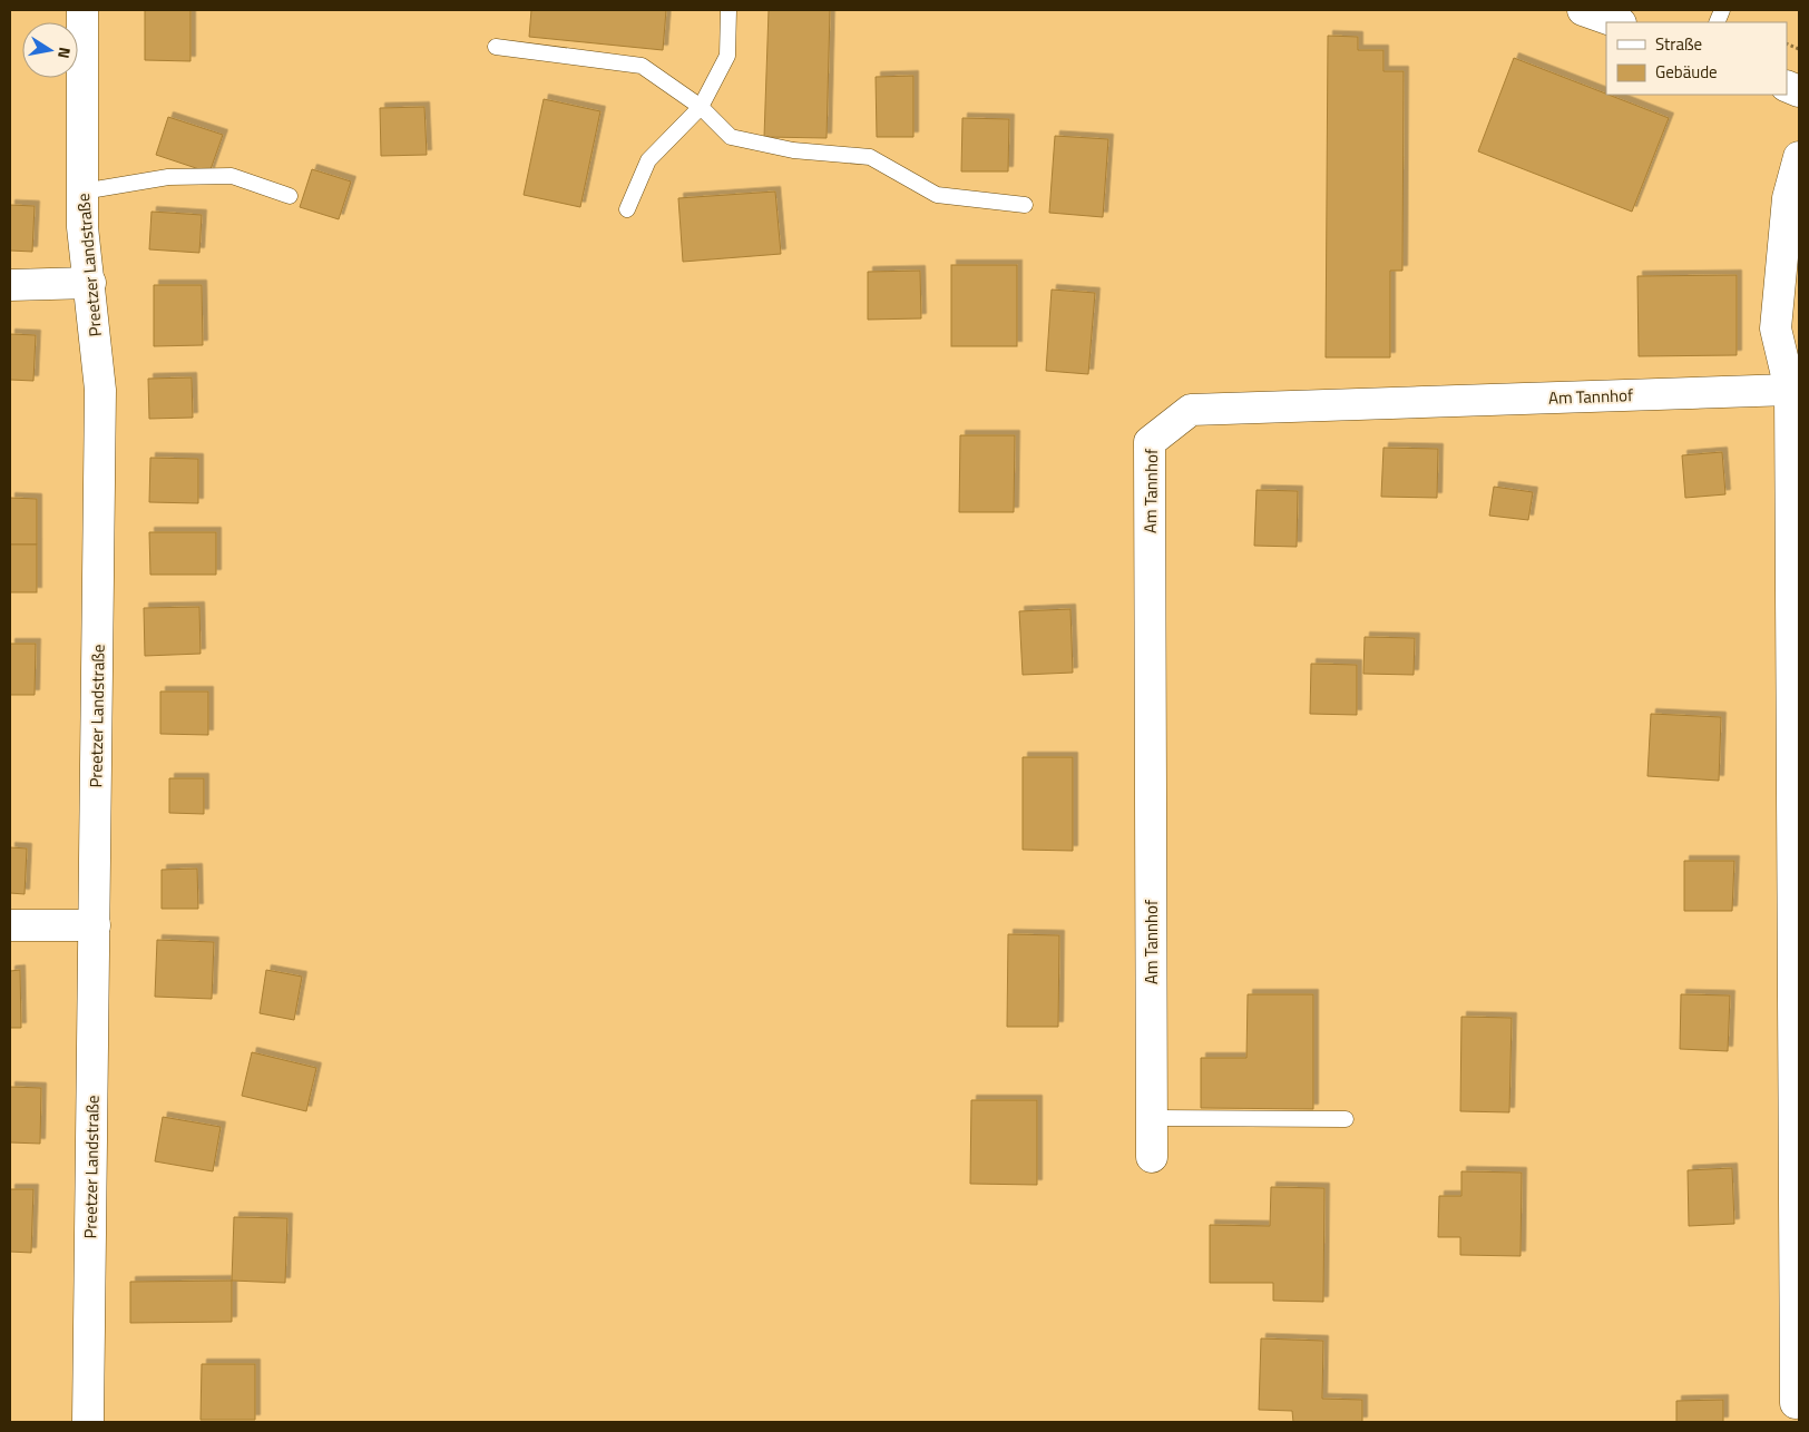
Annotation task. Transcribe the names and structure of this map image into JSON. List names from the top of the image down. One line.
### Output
{"streets":{"street":["Preetzer Landstraße","Am Tannhof"]},"legend":["Straße","Gebäude"],"north":"right"}
